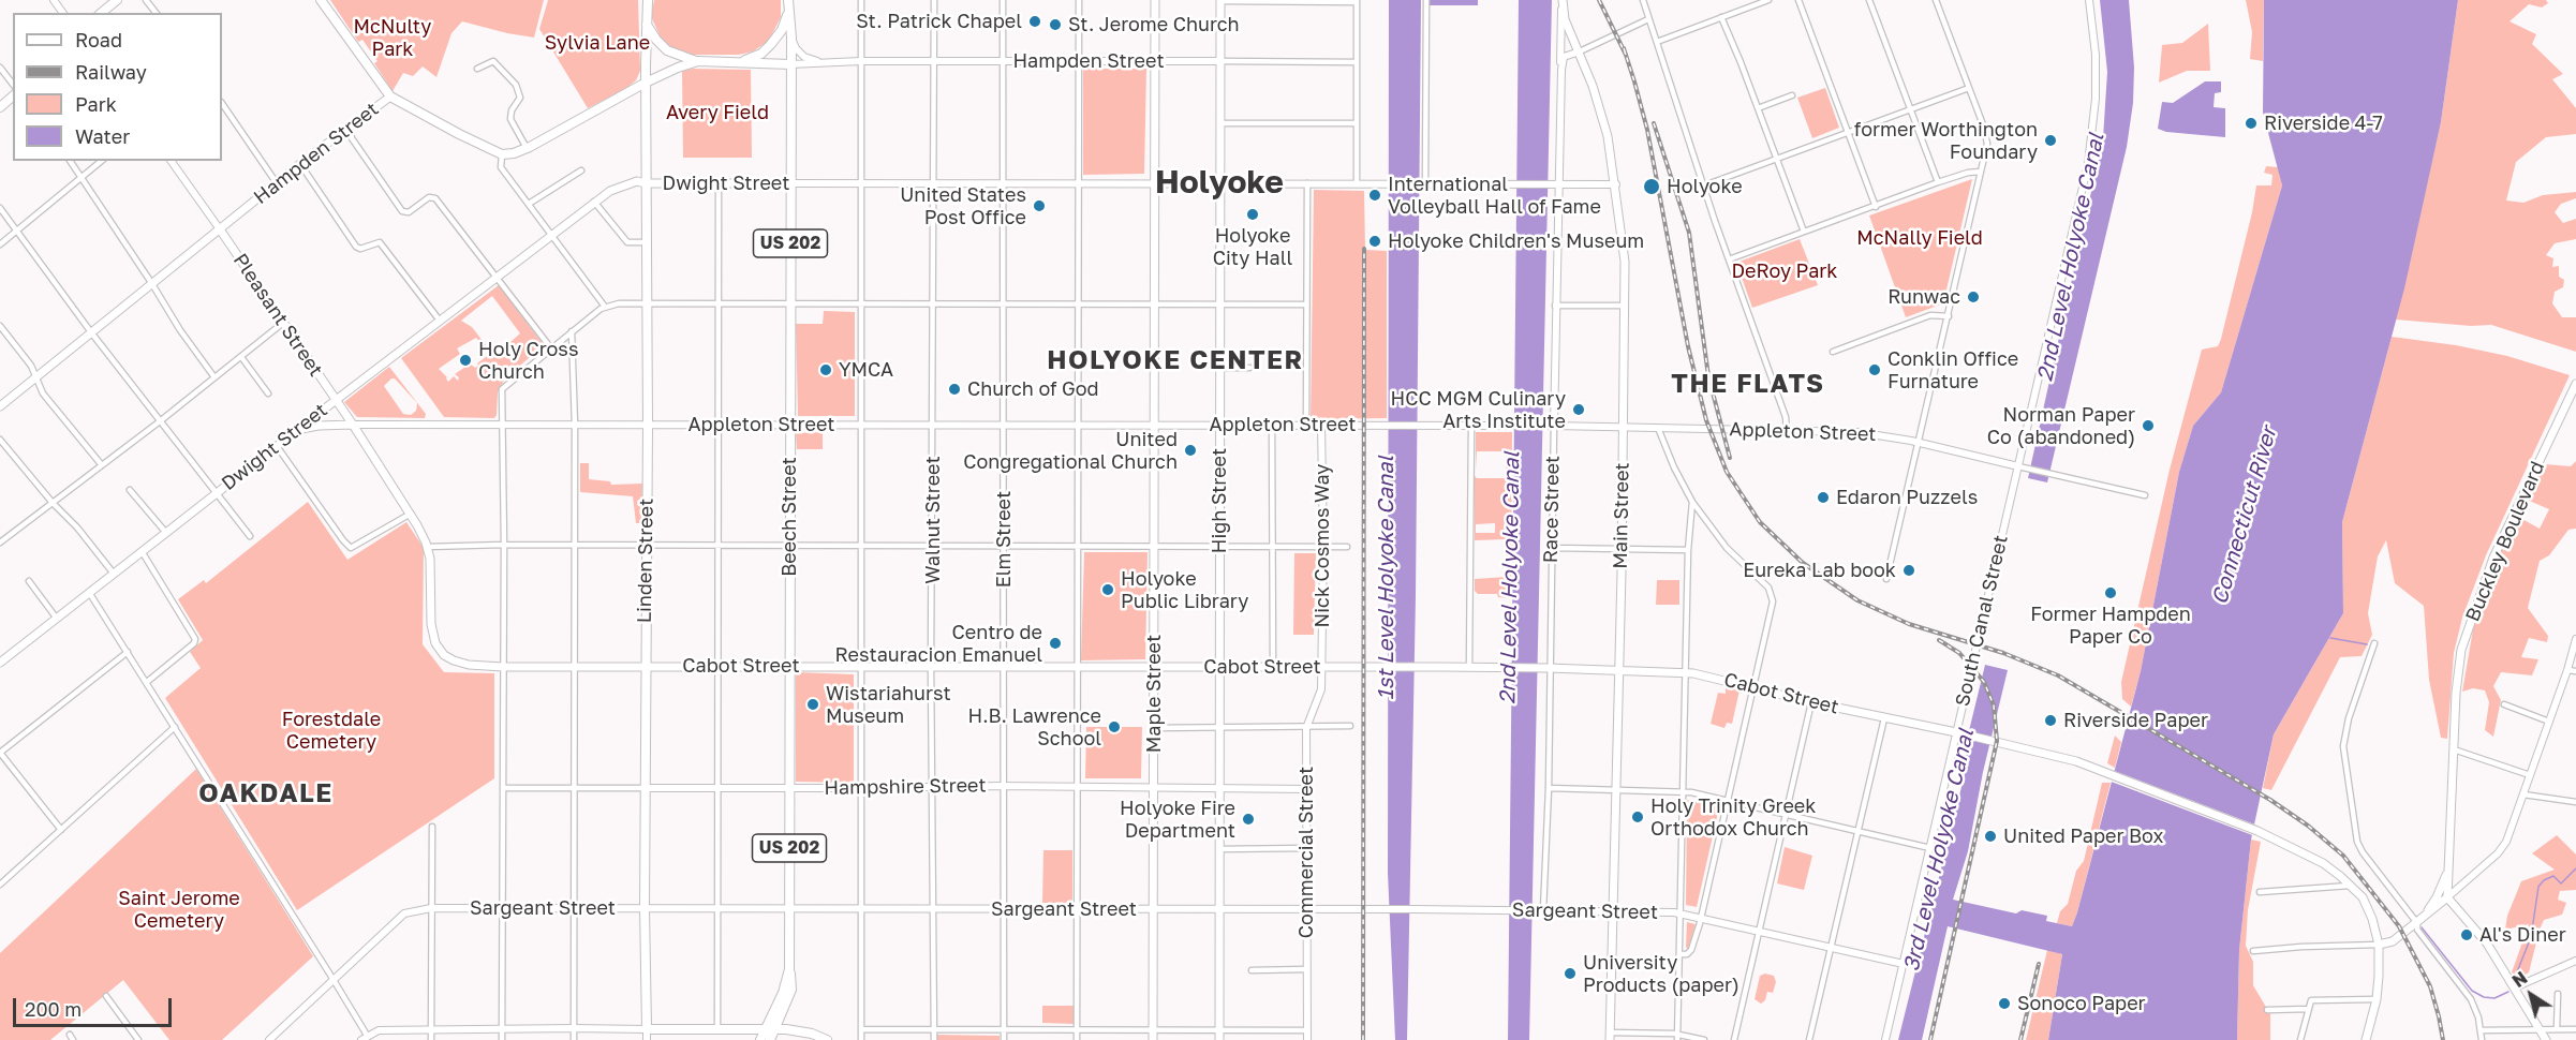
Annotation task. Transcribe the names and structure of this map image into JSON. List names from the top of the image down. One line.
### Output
{"streets":{"main road":["Hampden Street","Dwight Street","US 202","Pleasant Street","Appleton Street","High Street","Main Street","Beech Street","Buckley Boulevard","Linden Street","Cabot Street","Maple Street"],"street":["Race Street","Walnut Street","Elm Street","Nick Cosmos Way","South Canal Street","Hampshire Street","Commercial Street","Sargeant Street"]},"crossings":[["Hampden Street","US 202"],["Hampden Street","Pleasant Street"],["Hampden Street","High Street"],["Hampden Street","Beech Street"],["Hampden Street","Walnut Street"],["Hampden Street","Elm Street"],["Hampden Street","Linden Street"],["Hampden Street","Maple Street"],["Dwight Street","Pleasant Street"],["Dwight Street","Appleton Street"],["Dwight Street","High Street"],["Dwight Street","Race Street"],["Dwight Street","Main Street"],["Dwight Street","Beech Street"],["Dwight Street","Walnut Street"],["Dwight Street","Elm Street"],["Dwight Street","Linden Street"],["Dwight Street","Maple Street"],["US 202","Beech Street"],["Pleasant Street","Appleton Street"],["Pleasant Street","Cabot Street"],["Appleton Street","High Street"],["Appleton Street","Race Street"],["Appleton Street","Main Street"],["Appleton Street","Beech Street"],["Appleton Street","Walnut Street"],["Appleton Street","Elm Street"],["Appleton Street","Nick Cosmos Way"],["Appleton Street","Linden Street"],["Appleton Street","South Canal Street"],["Appleton Street","Maple Street"],["High Street","Cabot Street"],["High Street","Hampshire Street"],["High Street","Sargeant Street"],["Race Street","Main Street"],["Race Street","Cabot Street"],["Race Street","Sargeant Street"],["Main Street","Cabot Street"],["Main Street","Sargeant Street"],["Beech Street","Cabot Street"],["Beech Street","Hampshire Street"],["Beech Street","Sargeant Street"],["Walnut Street","Cabot Street"],["Walnut Street","Hampshire Street"],["Walnut Street","Sargeant Street"],["Elm Street","Cabot Street"],["Elm Street","Hampshire Street"],["Elm Street","Sargeant Street"],["Nick Cosmos Way","Cabot Street"],["Nick Cosmos Way","Commercial Street"],["Linden Street","Cabot Street"],["Linden Street","Hampshire Street"],["Linden Street","Sargeant Street"],["South Canal Street","Cabot Street"],["South Canal Street","Sargeant Street"],["Cabot Street","Maple Street"],["Cabot Street","Commercial Street"],["Maple Street","Hampshire Street"],["Maple Street","Sargeant Street"],["Hampshire Street","Commercial Street"],["Commercial Street","Sargeant Street"]],"districts":["Holyoke","HOLYOKE CENTER","THE FLATS","OAKDALE"],"water":["2nd Level Holyoke Canal","Connecticut River","1st Level Holyoke Canal","3rd Level Holyoke Canal"],"parks":["McNulty Park","Sylvia Lane","Avery Field","McNally Field","DeRoy Park","Forestdale Cemetery","Saint Jerome Cemetery"],"places":["St. Patrick Chapel","St. Jerome Church","Riverside 4-7","former Worthington Foundary","Holyoke","International Volleyball Hall of Fame","United States Post Office","Holyoke City Hall","Holyoke Children's Museum","Runwac","Holy Cross Church","YMCA","Conklin Office Furnature","Church of God","HCC MGM Culinary Arts Institute","Norman Paper Co (abandoned)","United Congregational Church","Edaron Puzzels","Eureka Lab book","Holyoke Public Library","Former Hampden Paper Co","Centro de Restauracion Emanuel","Wistariahurst Museum","Riverside Paper","H.B. Lawrence School","Holy Trinity Greek Orthodox Church","Holyoke Fire Department","United Paper Box","Al's Diner","University Products (paper)","Sonoco Paper"],"legend":["Road","Railway","Park","Water"],"scale_bar":"200 m","north":"top left"}
